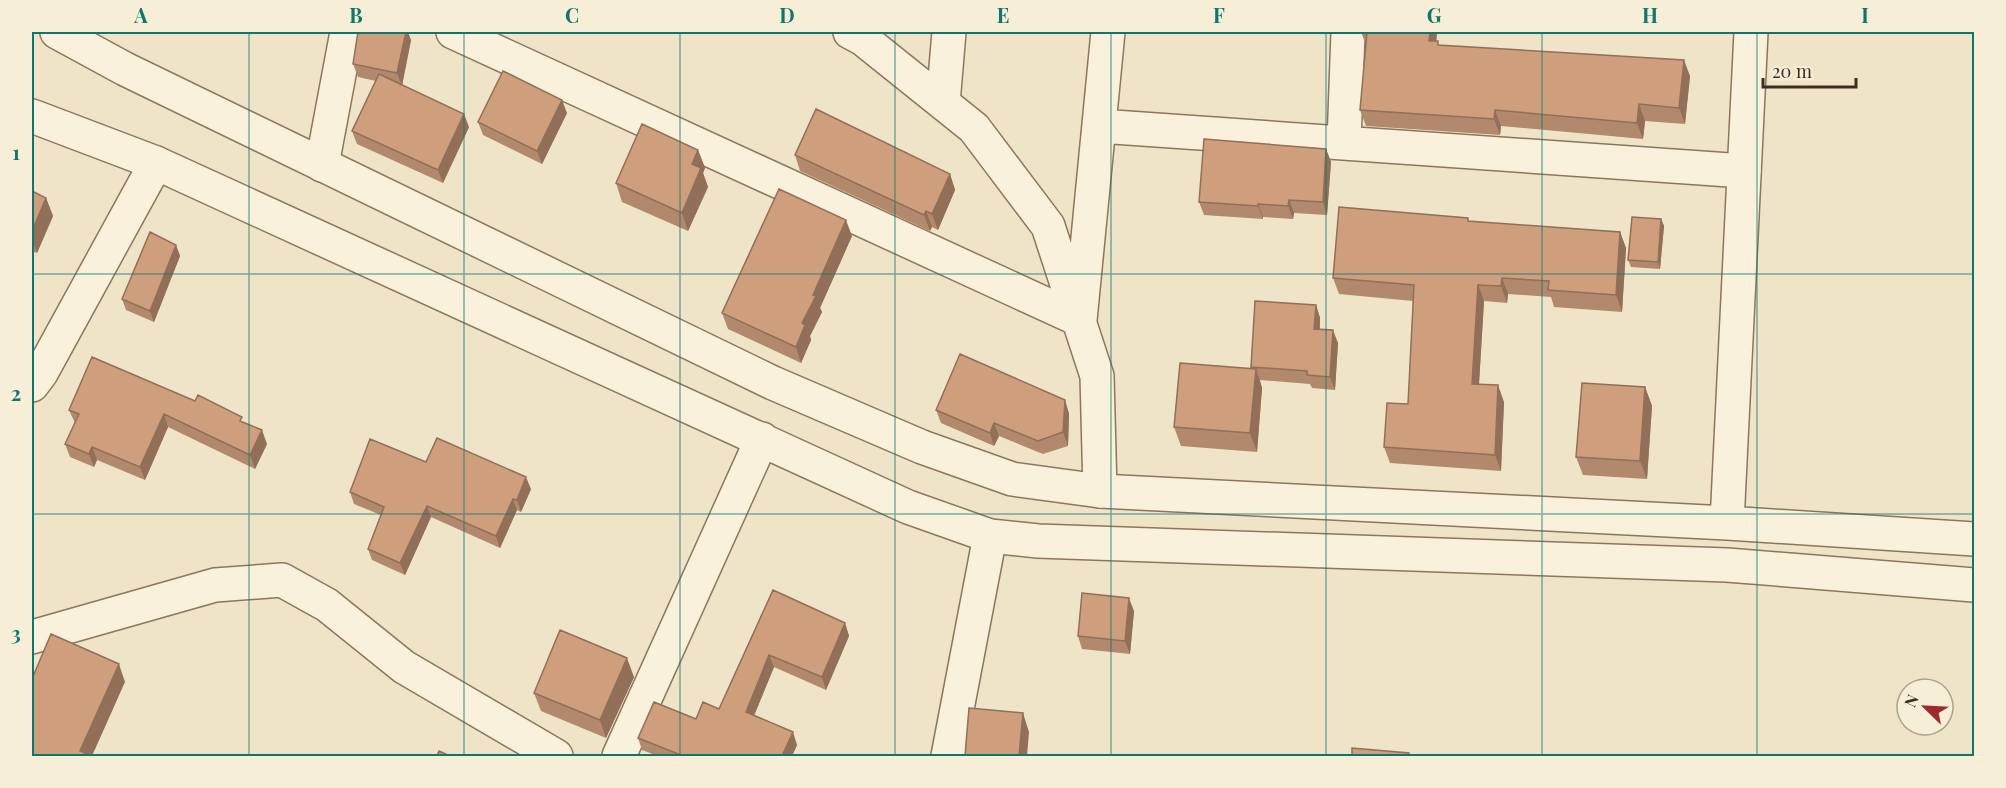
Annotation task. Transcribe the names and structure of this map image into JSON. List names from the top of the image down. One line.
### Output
{"scale_bar":"20 m","north":"top left","grid":{"columns":["A","B","C","D","E","F","G","H","I"],"rows":["1","2","3"]}}
